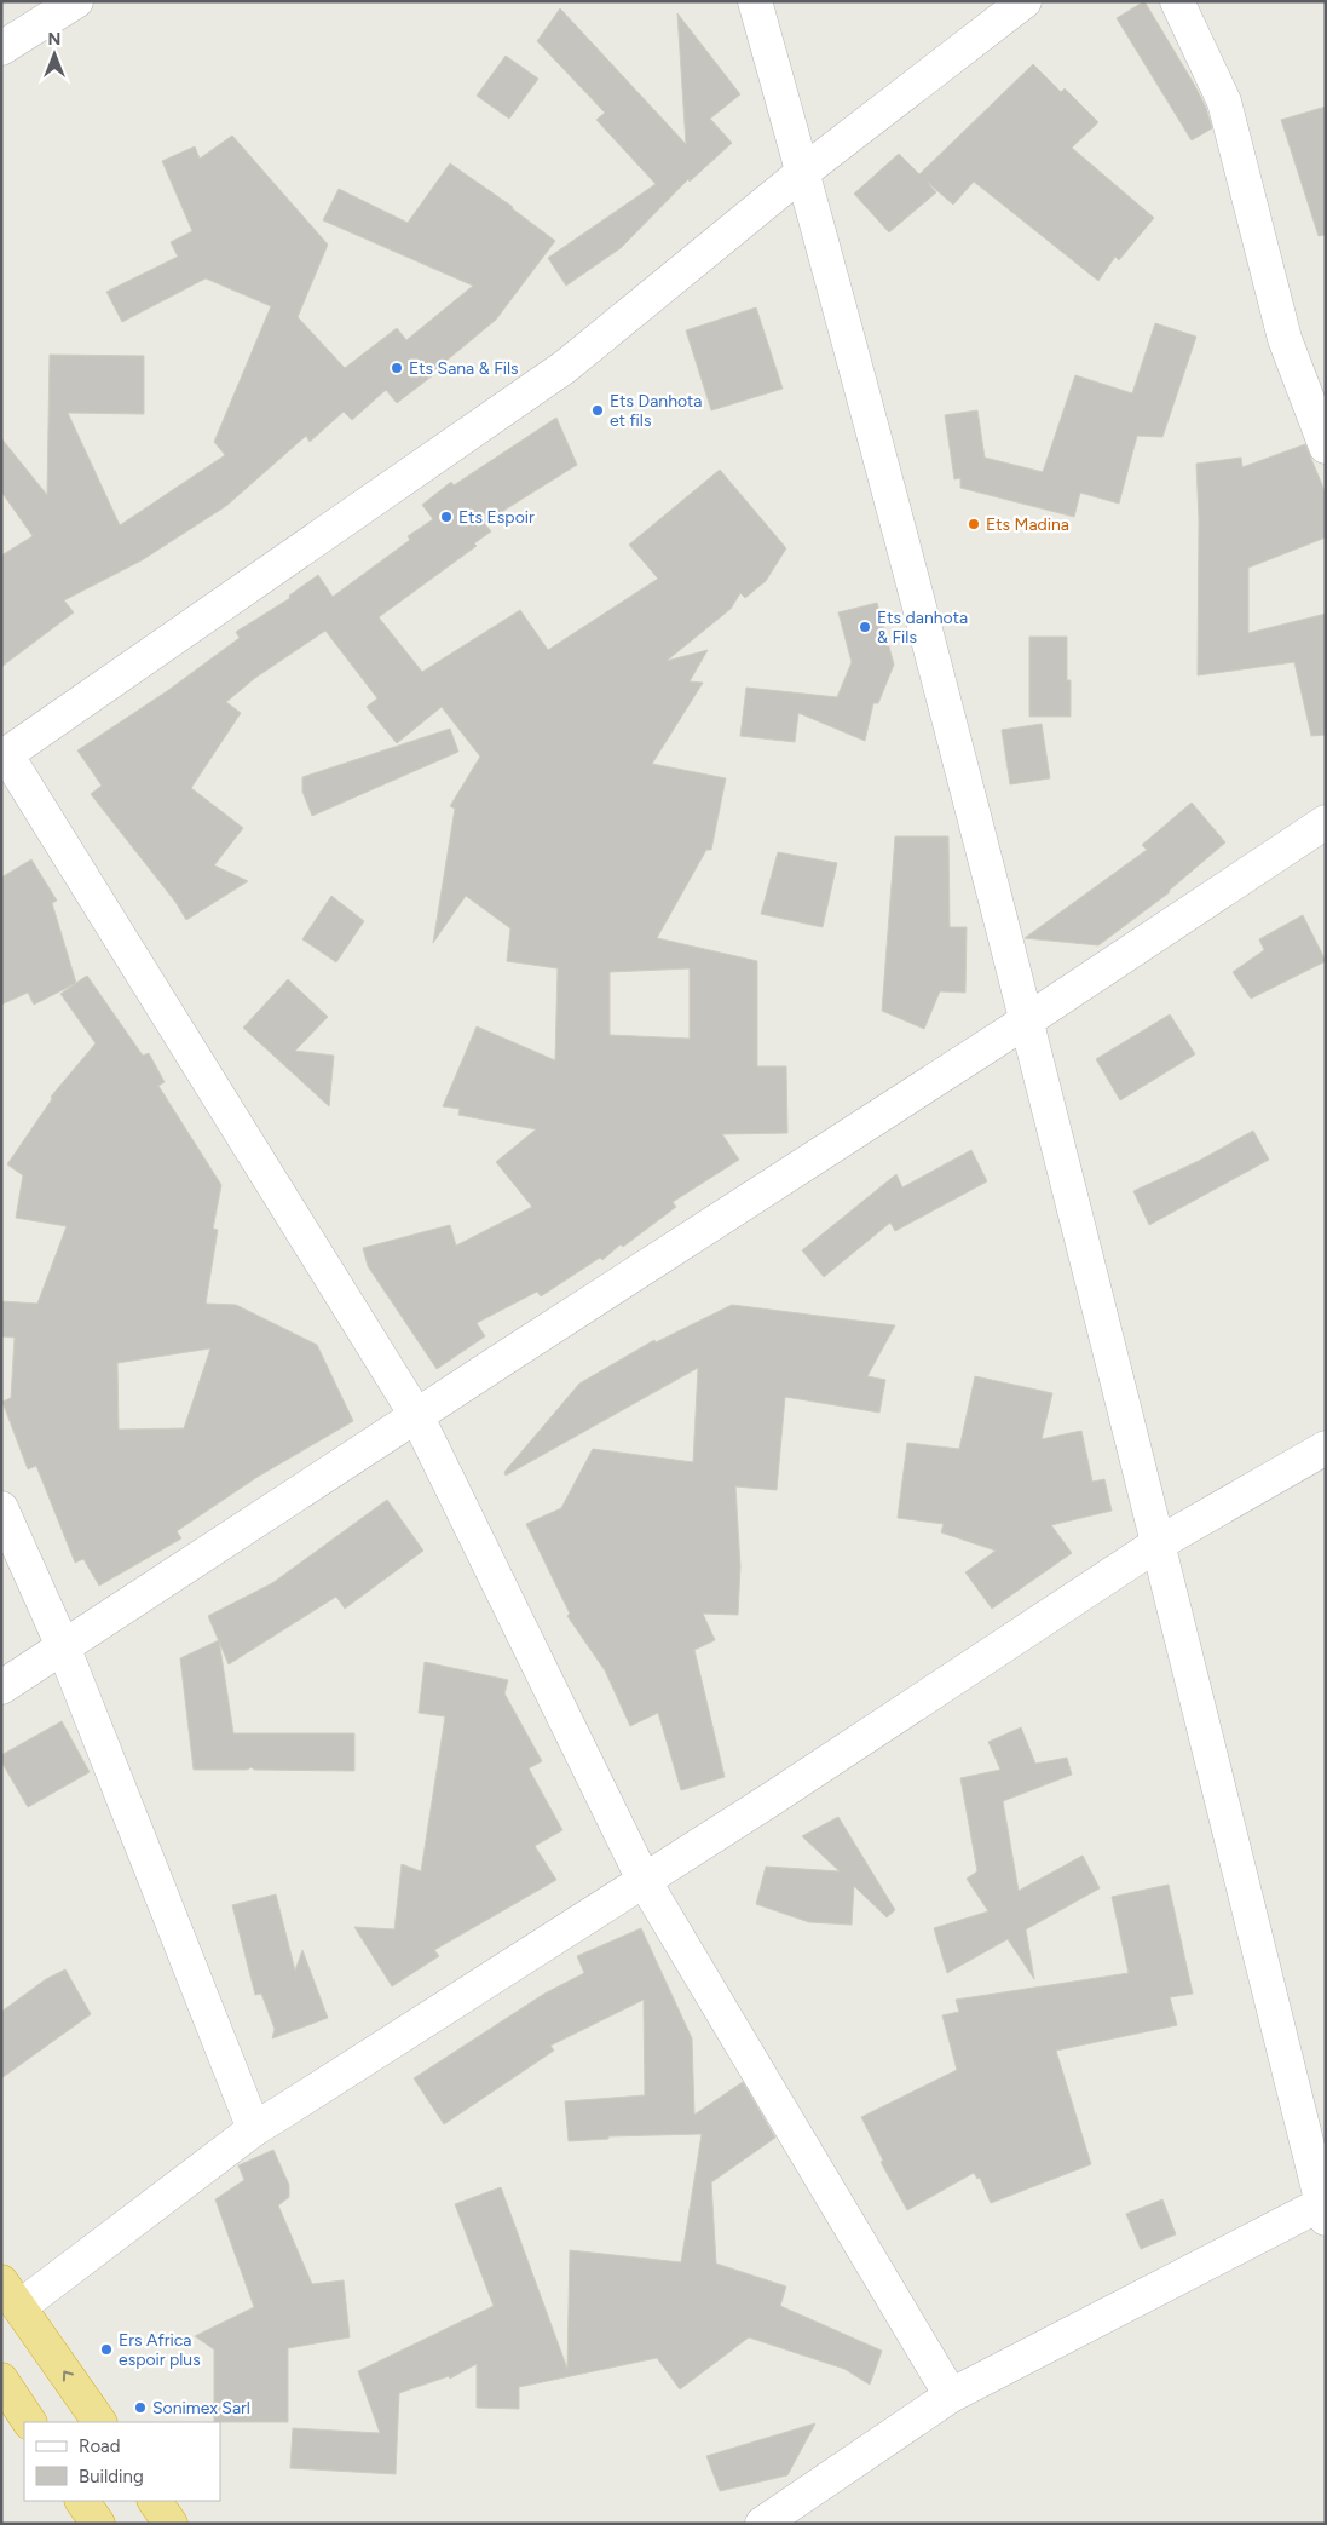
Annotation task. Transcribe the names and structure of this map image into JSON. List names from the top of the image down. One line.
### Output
{"places":["Ets Sana & Fils","Ets Danhota et fils","Ets Espoir","Ets Madina","Ets danhota & Fils","Ers Africa espoir plus","Sonimex Sarl"],"legend":["Road","Building"],"north":"top"}
